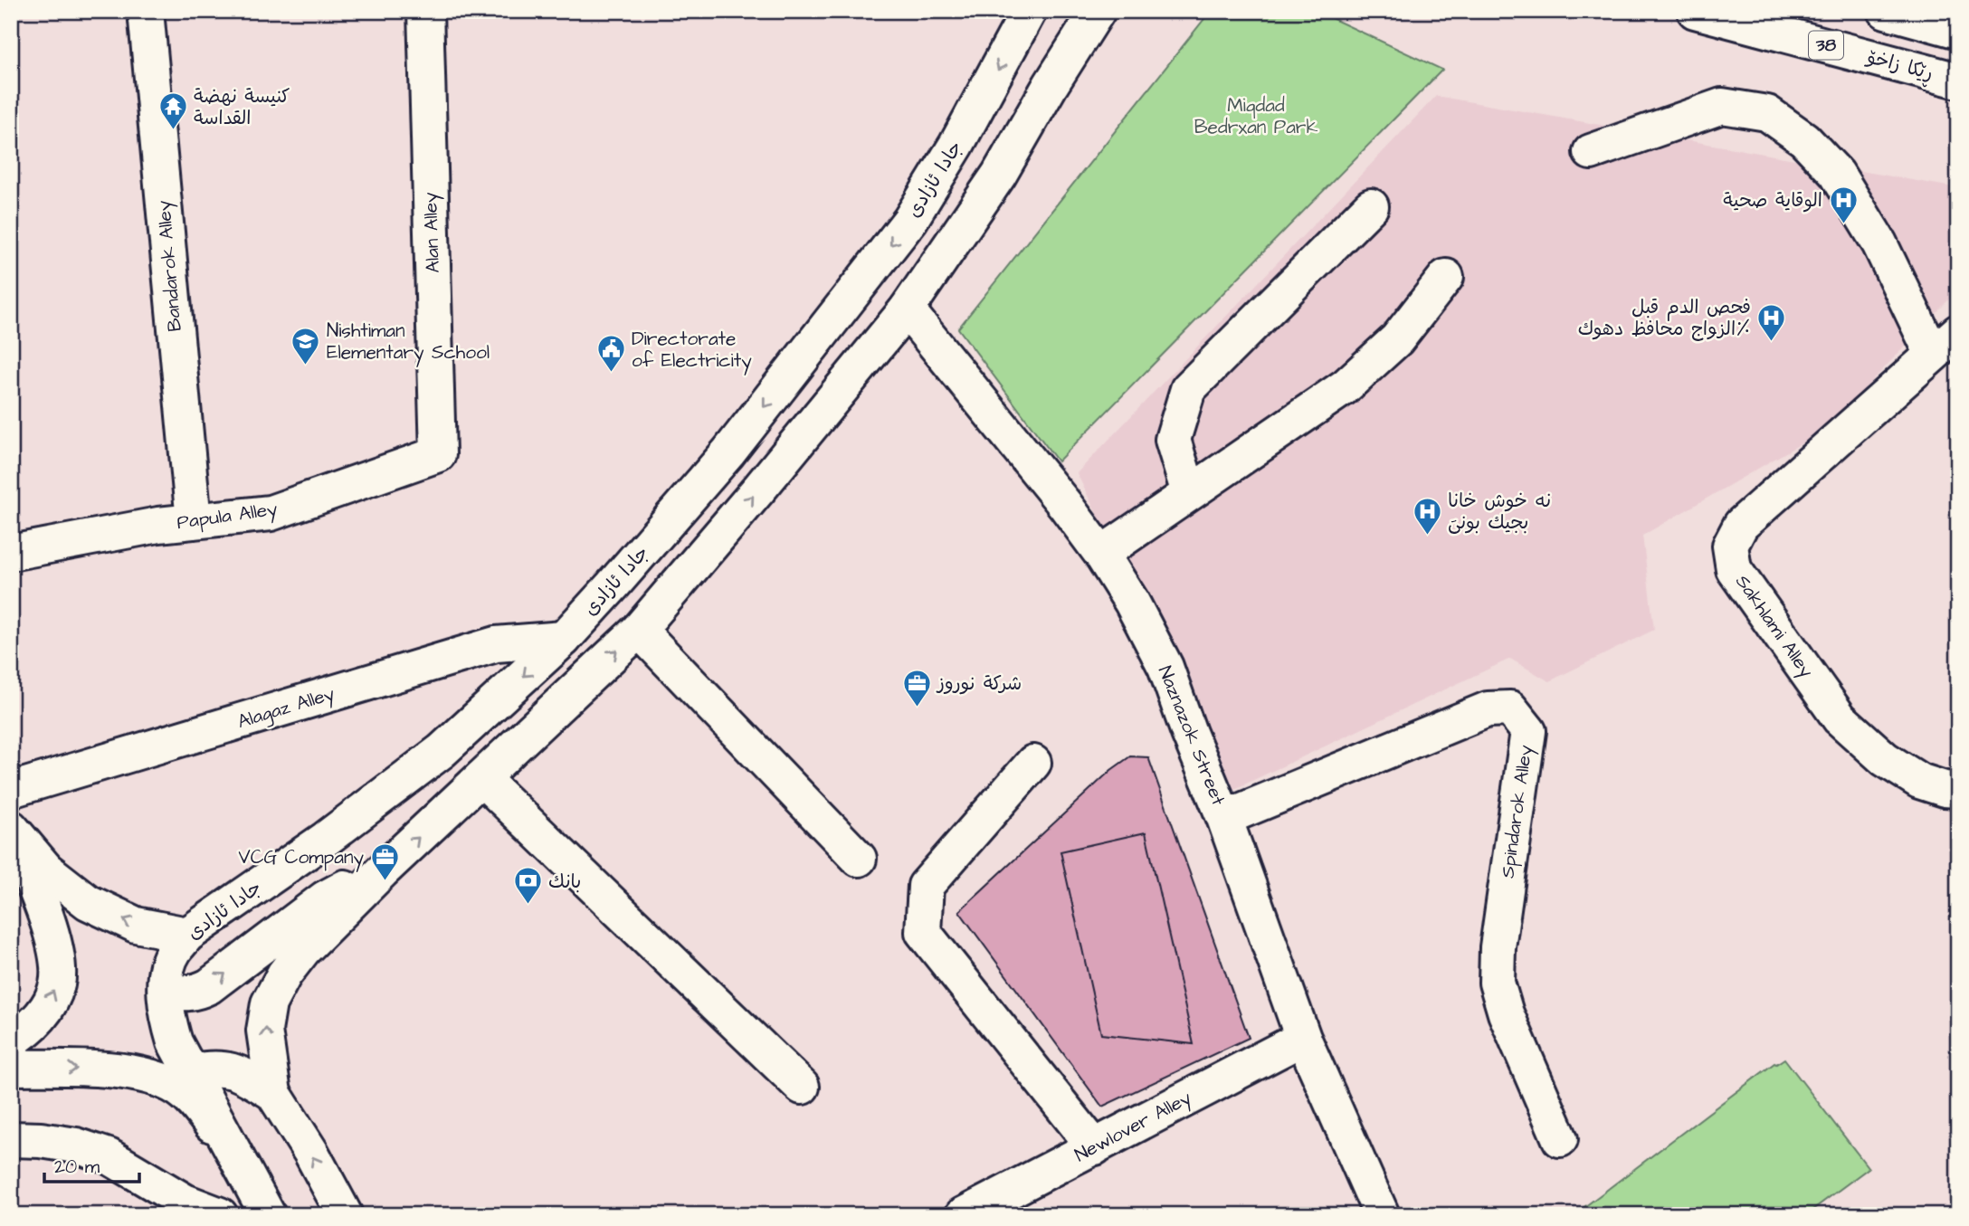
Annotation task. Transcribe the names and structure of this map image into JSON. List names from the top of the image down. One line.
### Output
{"streets":{"main road":["38","ڕێکا زاخۆ","جادا ئازادی","Alan Alley","Bandarok Alley","Papula Alley","Sakhlami Alley","Alagaz Alley","Naznazok Street","Spindarok Alley","Newlover Alley"]},"crossings":[["جادا ئازادی","Alagaz Alley"],["Alan Alley","Papula Alley"],["Bandarok Alley","Papula Alley"],["Naznazok Street","Spindarok Alley"],["Naznazok Street","Newlover Alley"]],"parks":["Miqdad Bedrxan Park"],"places":{"temple":["كنيسة نهضة القداسة"],"hospital":["الوقایة صحیة","فحص الدم قبل الزواج محافظ دهوك٪","نه خوش خانا بجيك بونىَ"],"school or university":["Nishtiman Elementary School"],"public building":["Directorate of Electricity"],"office":["شركة نوروز","VCG Company"],"bank":["بانك"]},"scale_bar":"20 m"}
